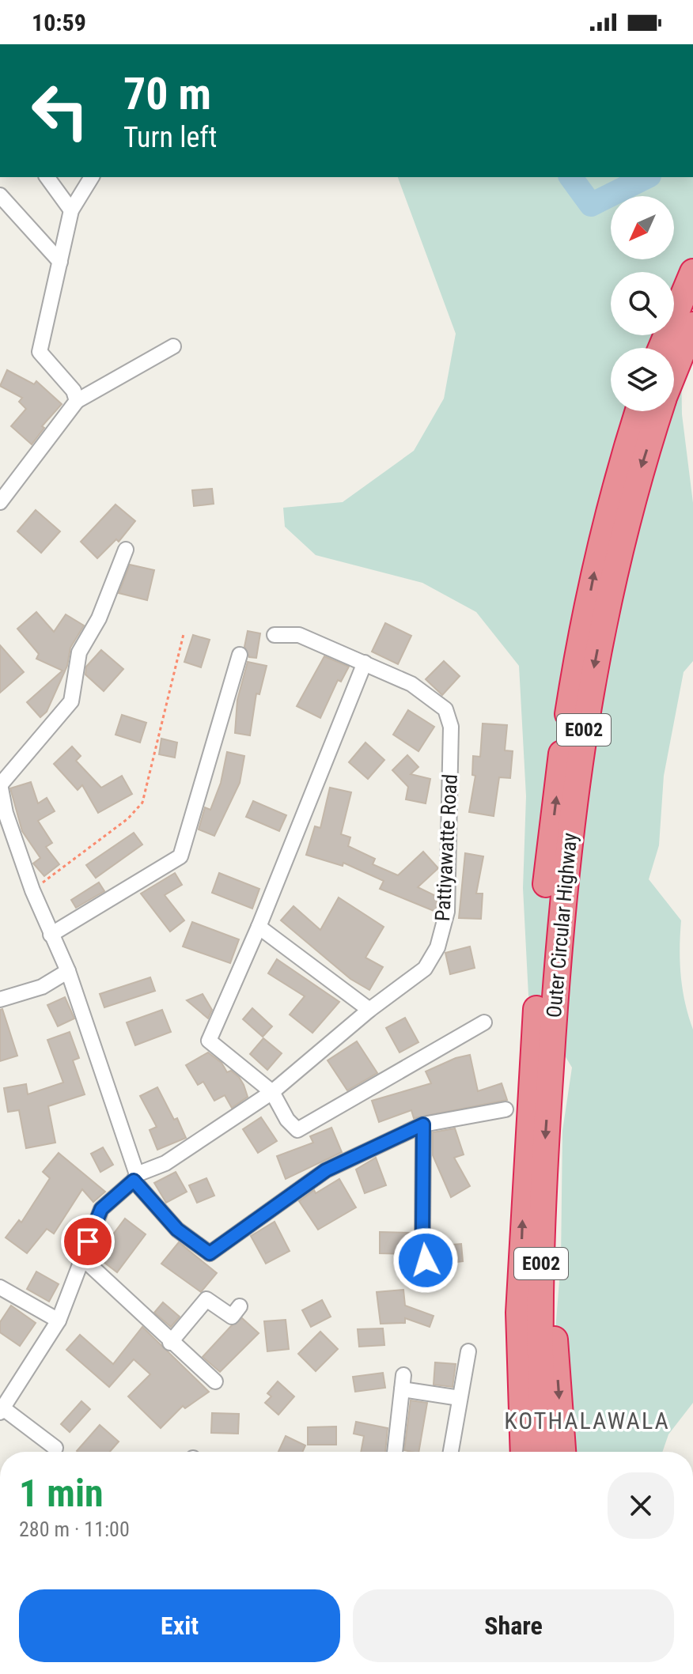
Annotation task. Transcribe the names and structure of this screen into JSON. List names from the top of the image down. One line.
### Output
{"streets":{"highway":["E002","Outer Circular Highway"],"street":["Pattiyawatte Road"]},"districts":["KOTHALAWALA"],"north":"bottom left","page":{"status":"10:59","turn":["70 m","Turn left"],"heading":["1 min","280 m · 11:00"],"buttons":["Exit","Share"]}}
